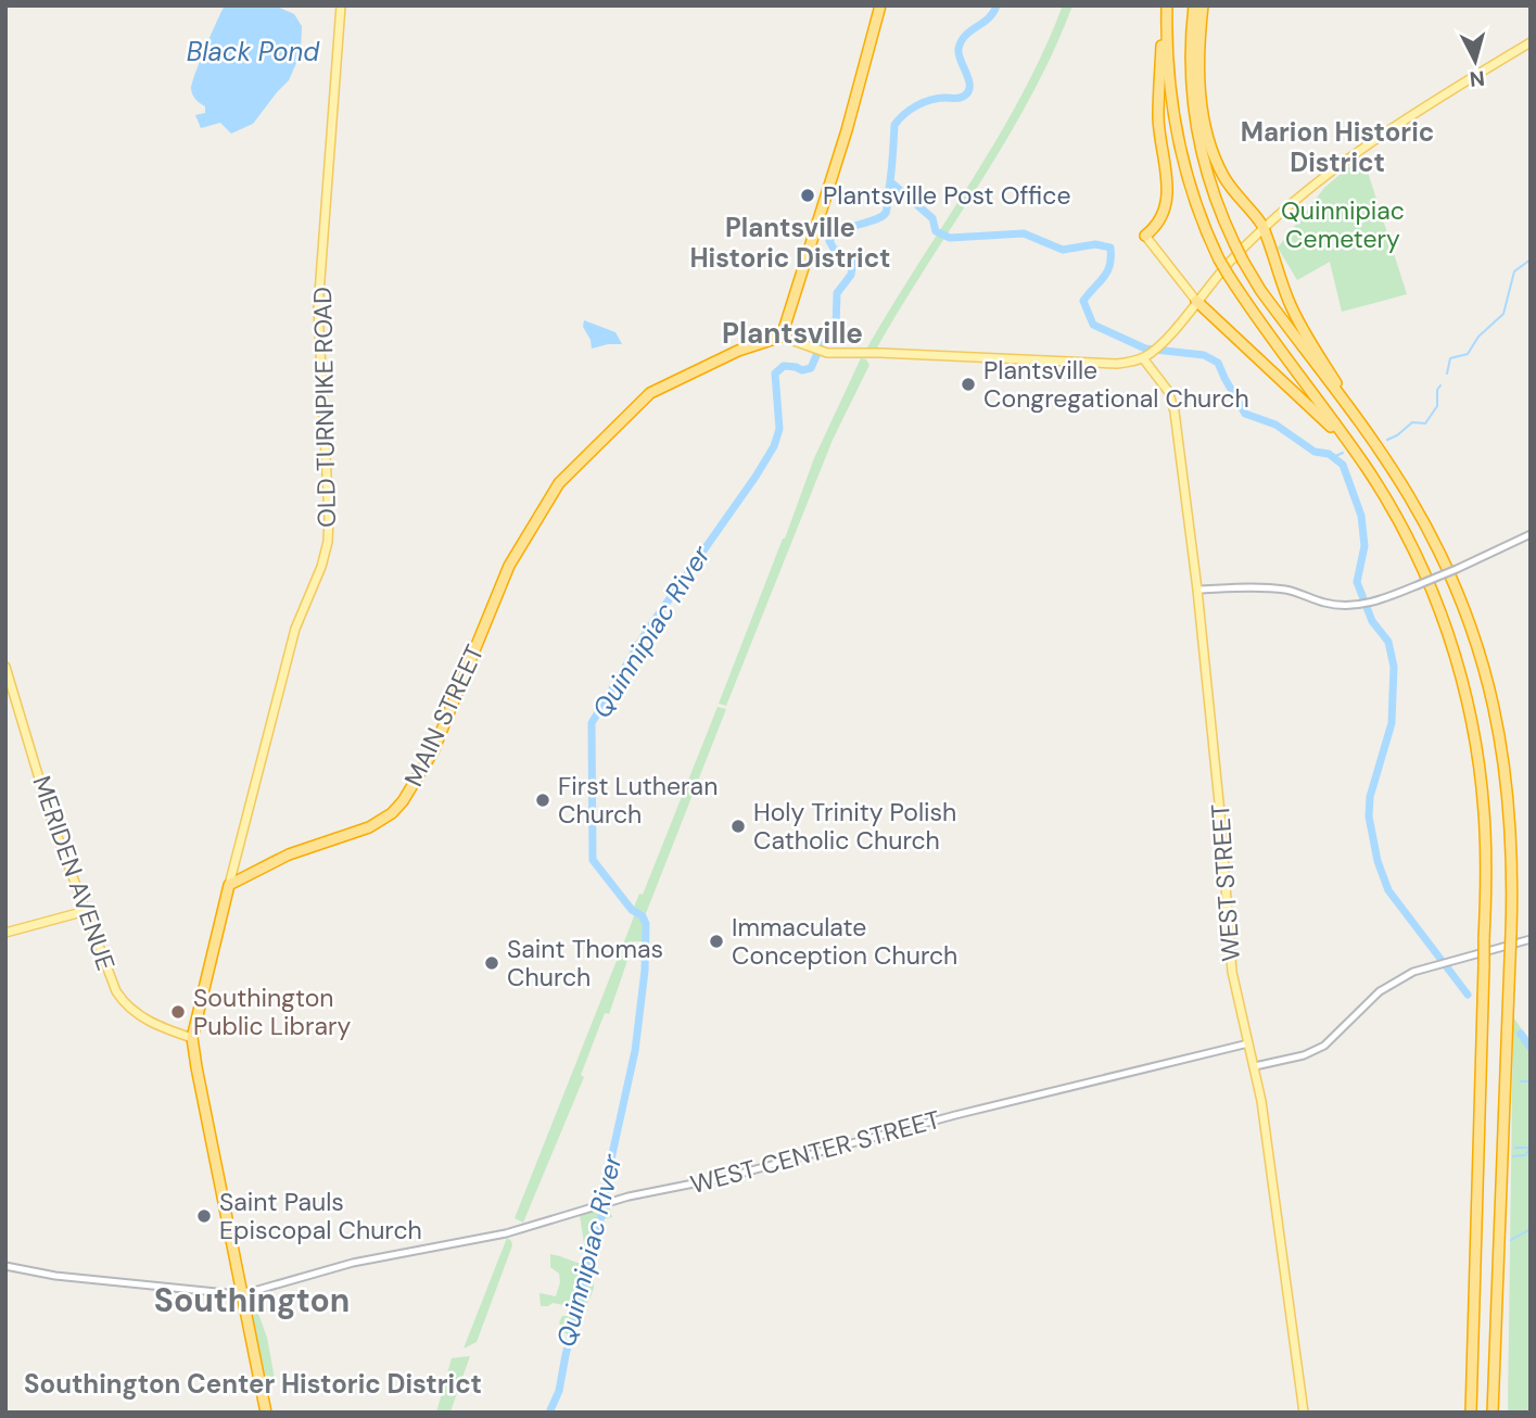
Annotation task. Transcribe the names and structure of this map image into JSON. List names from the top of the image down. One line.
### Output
{"streets":{"highway":["MAIN STREET"],"main road":["OLD TURNPIKE ROAD","MERIDEN AVENUE","WEST STREET"],"street":["WEST CENTER STREET"]},"crossings":[["OLD TURNPIKE ROAD","MAIN STREET"],["WEST STREET","WEST CENTER STREET"]],"districts":["Marion Historic District","Plantsville Historic District","Plantsville","Southington","Southington Center Historic District"],"water":["Black Pond","Quinnipiac River"],"parks":["Quinnipiac Cemetery"],"places":["Plantsville Post Office","Plantsville Congregational Church","First Lutheran Church","Holy Trinity Polish Catholic Church","Immaculate Conception Church","Saint Thomas Church","Southington Public Library","Saint Pauls Episcopal Church"],"north":"bottom"}
